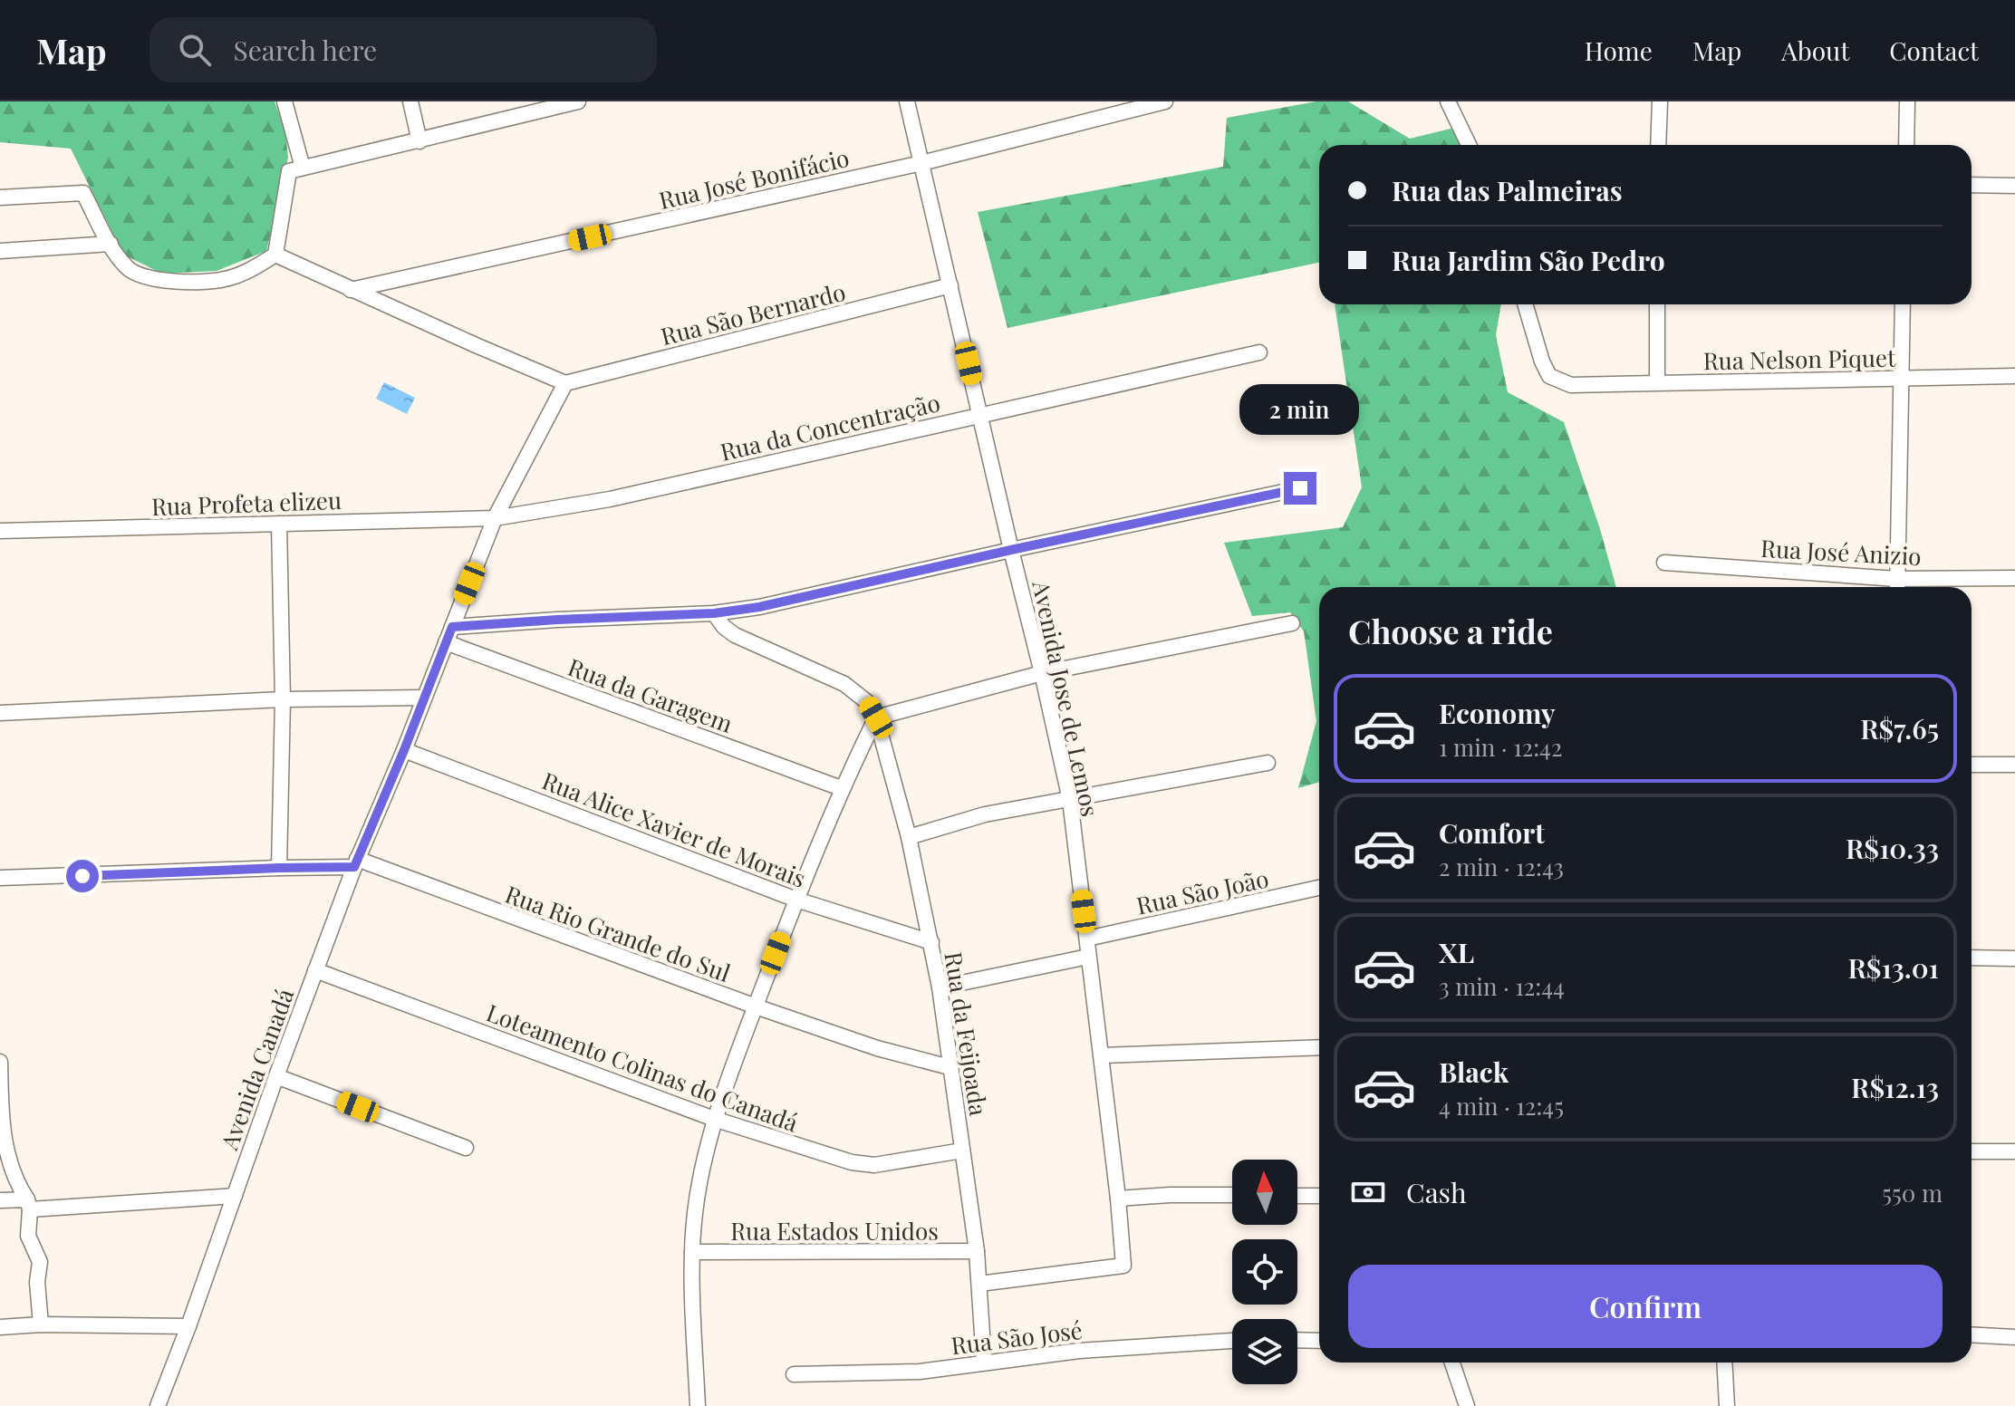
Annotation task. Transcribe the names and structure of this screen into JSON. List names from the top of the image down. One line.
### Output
{"streets":{"street":["Rua José Bonifácio","Rua São Bernardo","Rua Nelson Piquet","Rua da Concentração","Rua Profeta elizeu","Rua José Anizio","Rua da Garagem","Avenida Jose de Lemos","Rua Alice Xavier de Morais","Rua São João","Rua Rio Grande do Sul","Rua da Feijoada","Loteamento Colinas do Canadá","Avenida Canadá","Rua Estados Unidos","Rua São José"]},"crossings":[["Rua José Bonifácio","Avenida Jose de Lemos"],["Rua São Bernardo","Avenida Jose de Lemos"],["Rua São Bernardo","Avenida Canadá"],["Rua da Concentração","Rua Profeta elizeu"],["Rua da Concentração","Avenida Jose de Lemos"],["Rua da Concentração","Avenida Canadá"],["Rua Profeta elizeu","Avenida Canadá"],["Rua da Garagem","Avenida Canadá"],["Avenida Jose de Lemos","Rua São João"],["Rua Alice Xavier de Morais","Rua da Feijoada"],["Rua Alice Xavier de Morais","Avenida Canadá"],["Rua Rio Grande do Sul","Rua da Feijoada"],["Rua Rio Grande do Sul","Avenida Canadá"],["Rua da Feijoada","Loteamento Colinas do Canadá"],["Rua da Feijoada","Rua Estados Unidos"],["Rua da Feijoada","Rua São José"],["Loteamento Colinas do Canadá","Avenida Canadá"]],"north":"top","page":{"header":"Map","search":"Search here","nav":["Home","Map","About","Contact"],"banner":["Rua das Palmeiras","Rua Jardim São Pedro"],"bubble":"2 min","heading":"Choose a ride","list":[{"name":"Economy","note":"1 min · 12:42","value":"R$7.65"},{"name":"Comfort","note":"2 min · 12:43","value":"R$10.33"},{"name":"XL","note":"3 min · 12:44","value":"R$13.01"},{"name":"Black","note":"4 min · 12:45","value":"R$12.13"}],"pay":["Cash","550 m"],"buttons":"Confirm"}}
